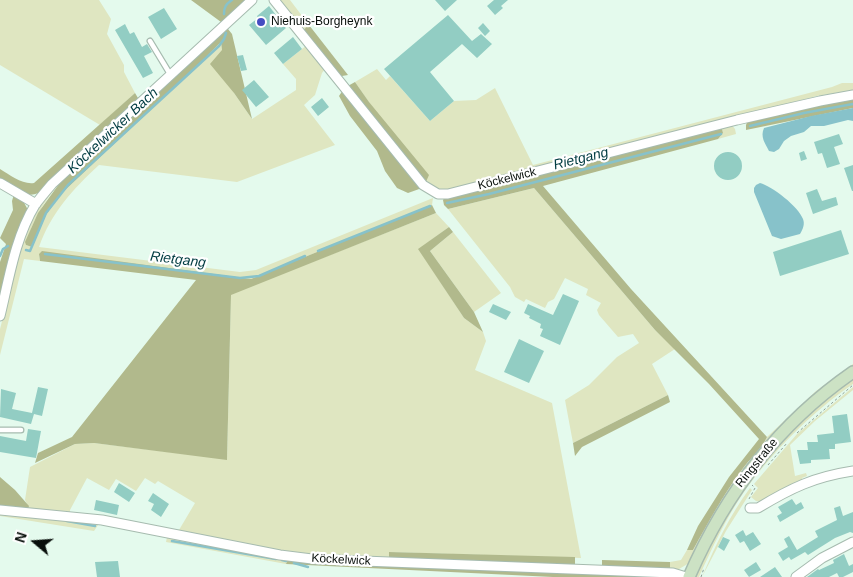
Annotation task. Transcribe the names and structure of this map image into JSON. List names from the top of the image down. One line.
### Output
{"streets":{"main road":["Ringstraße"],"street":["Köckelwick"]},"crossings":[["Köckelwick","Ringstraße"]],"water":["Köckelwicker Bach","Rietgang"],"places":["Niehuis-Borgheynk"],"north":"left"}
